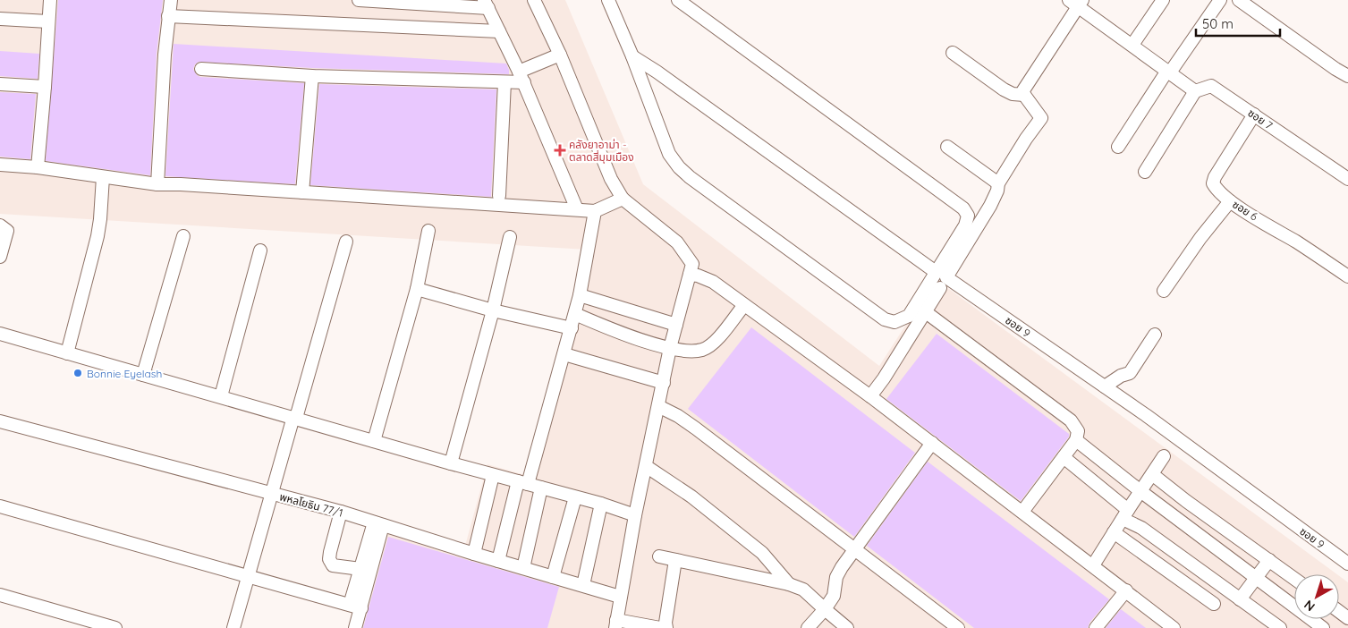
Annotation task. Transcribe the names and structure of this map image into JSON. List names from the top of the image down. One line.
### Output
{"streets":{"street":["ซอย 7","ซอย 6","ซอย 9","พหลโยธิน 77/1"]},"crossings":[["ซอย 7","ซอย 6"]],"places":{"health":["คลังยาอาม่า - ตลาดสี่มุมเมือง"],"other":["Bonnie Eyelash"]},"scale_bar":"50 m","north":"bottom left"}
